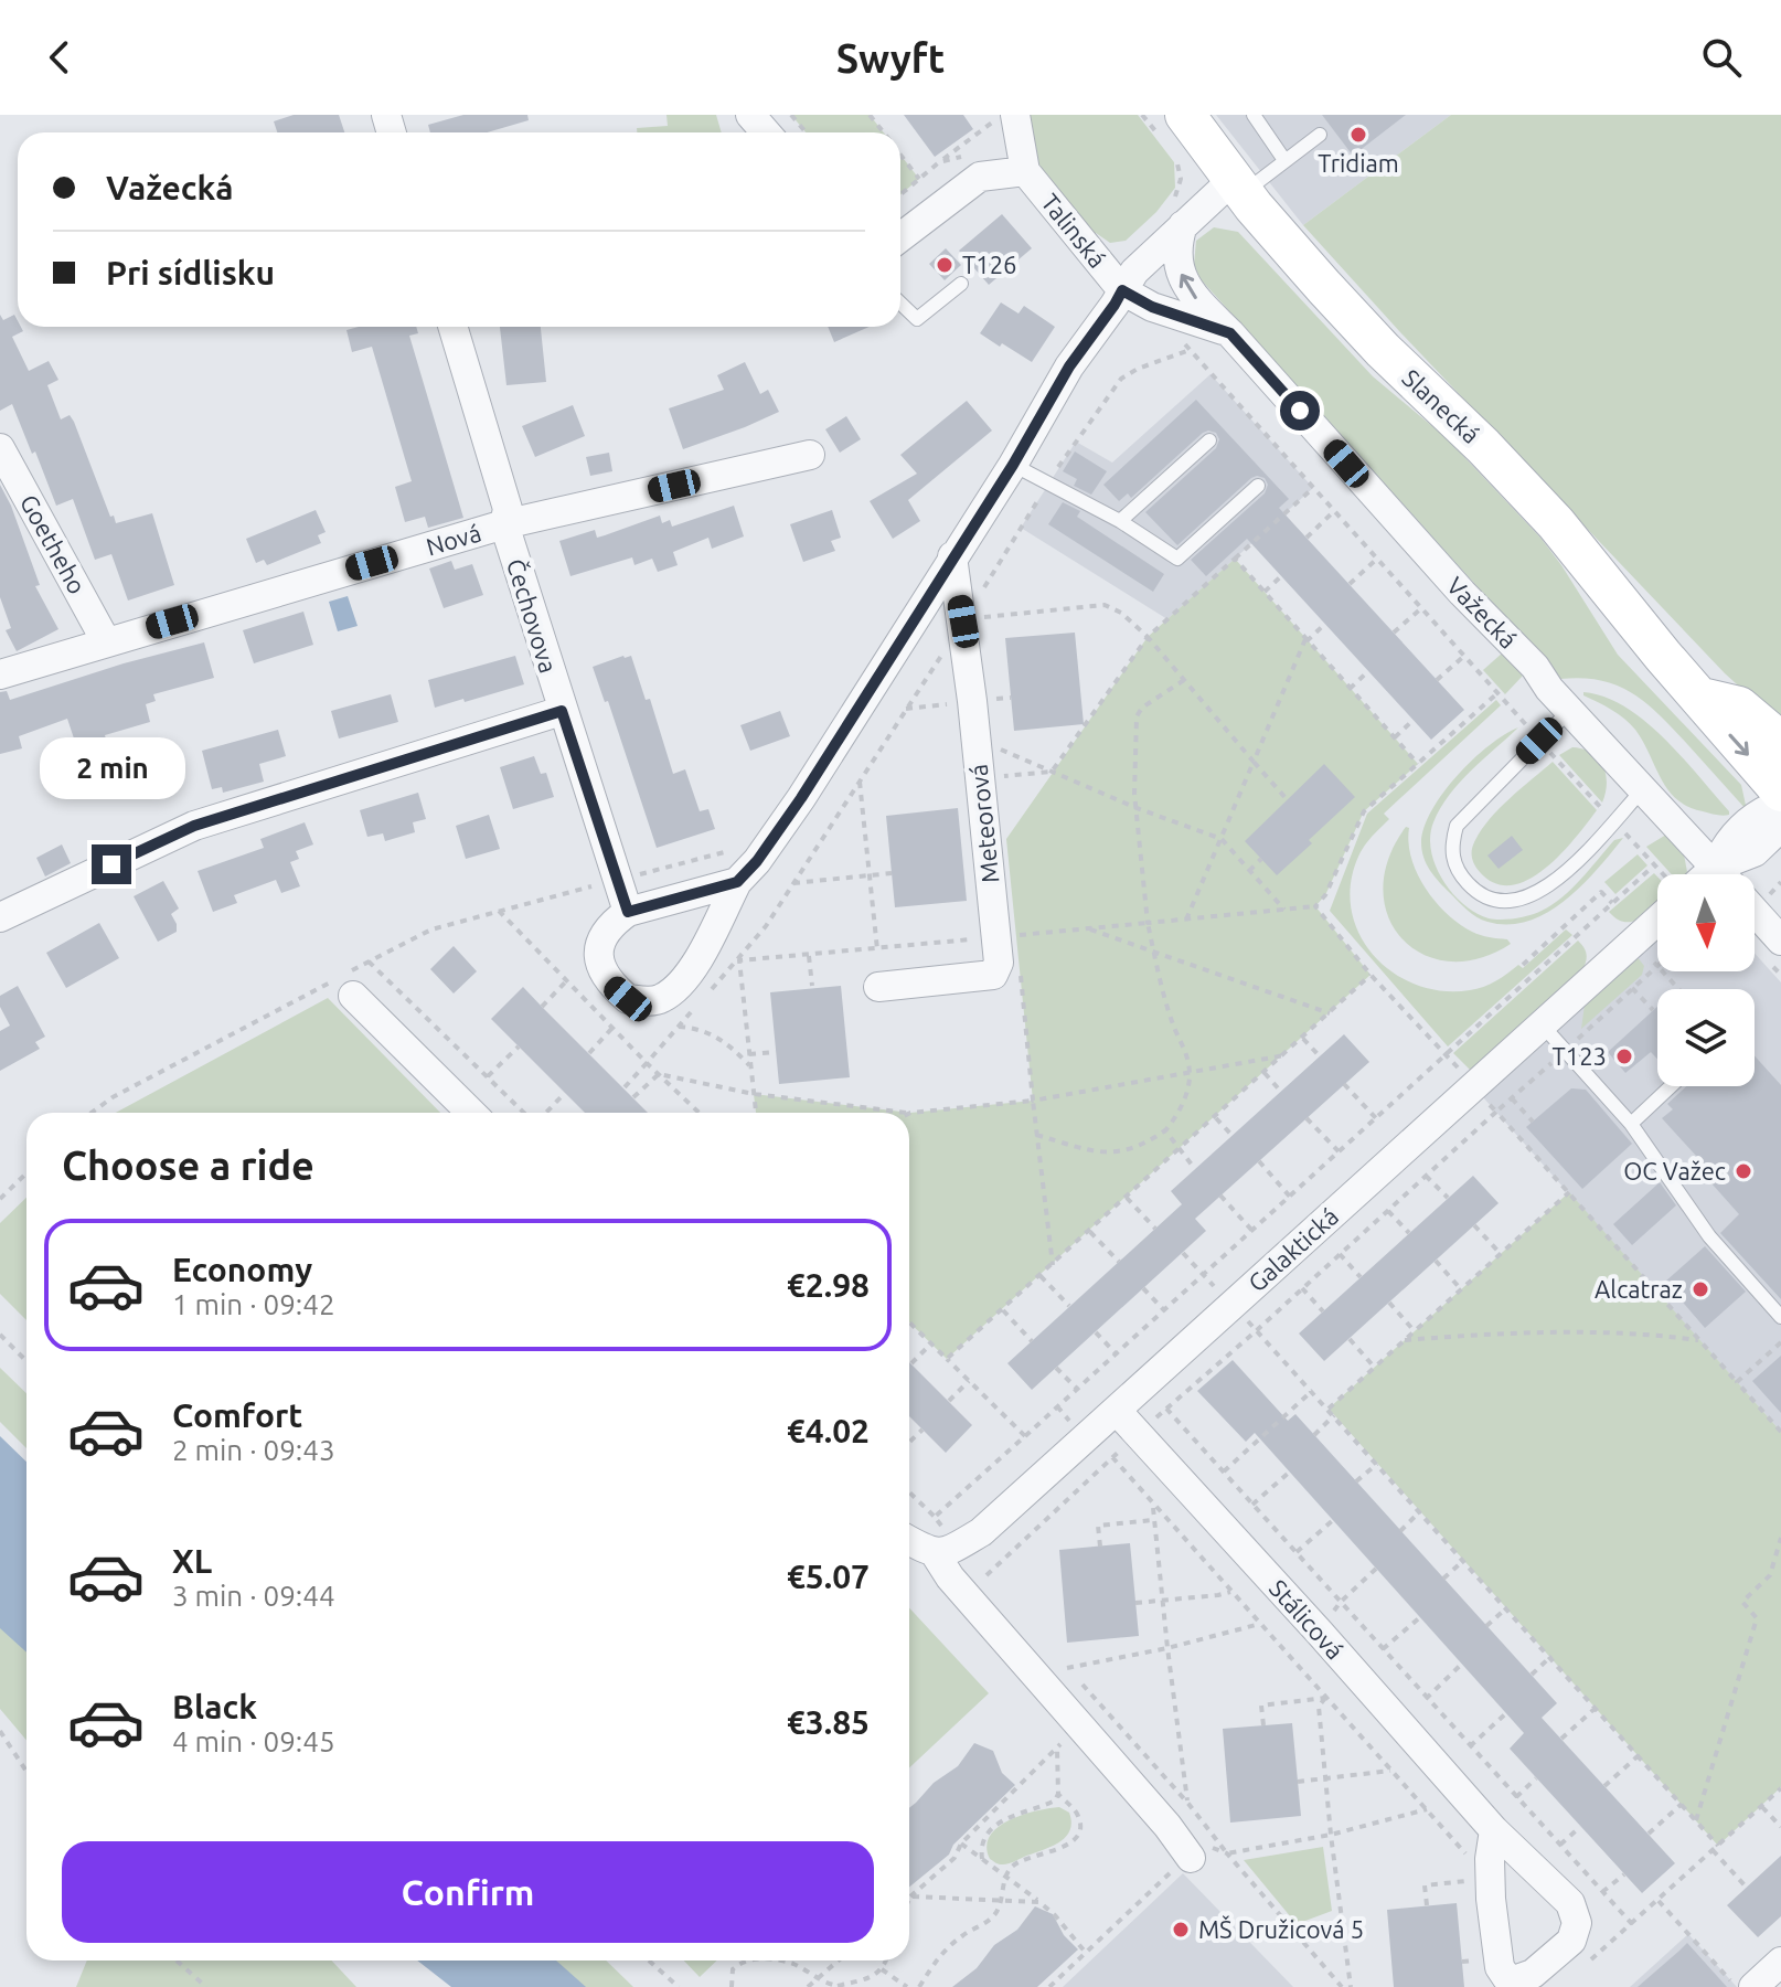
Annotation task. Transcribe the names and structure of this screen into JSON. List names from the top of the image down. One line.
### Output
{"streets":{"main road":["Slanecká"],"street":["Talinská","Nová","Goetheho","Važecká","Čechovova","Meteorová","Galaktická","Stálicová"]},"crossings":[["Talinská","Važecká"],["Nová","Goetheho"],["Nová","Čechovova"],["Važecká","Galaktická"],["Galaktická","Stálicová"]],"places":["Tridiam","T126","T123","OC Važec","Alcatraz","MŠ Družicová 5"],"north":"bottom","page":{"header":"Swyft","banner":["Važecká","Pri sídlisku"],"bubble":"2 min","heading":"Choose a ride","list":[{"name":"Economy","note":"1 min · 09:42","value":"€2.98"},{"name":"Comfort","note":"2 min · 09:43","value":"€4.02"},{"name":"XL","note":"3 min · 09:44","value":"€5.07"},{"name":"Black","note":"4 min · 09:45","value":"€3.85"}],"buttons":"Confirm"}}
